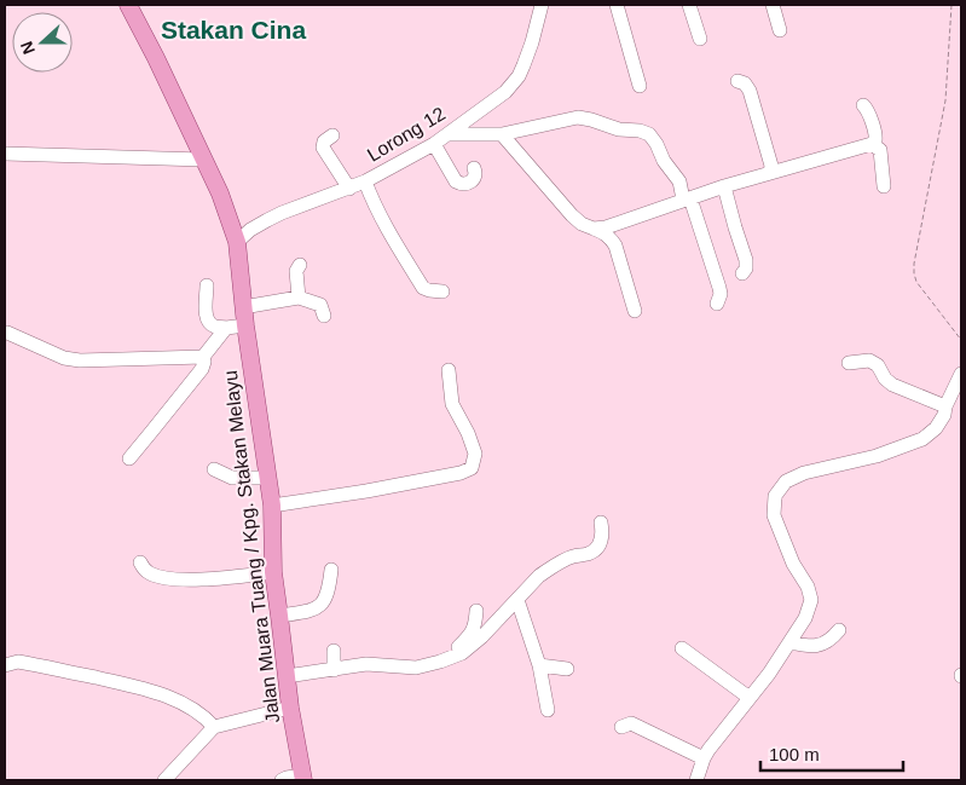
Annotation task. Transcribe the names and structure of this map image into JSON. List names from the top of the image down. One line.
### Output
{"streets":{"main road":["Jalan Muara Tuang / Kpg. Stakan Melayu"],"street":["Lorong 12"]},"crossings":[["Lorong 12","Jalan Muara Tuang / Kpg. Stakan Melayu"]],"districts":["Stakan Cina"],"scale_bar":"100 m","north":"left"}
